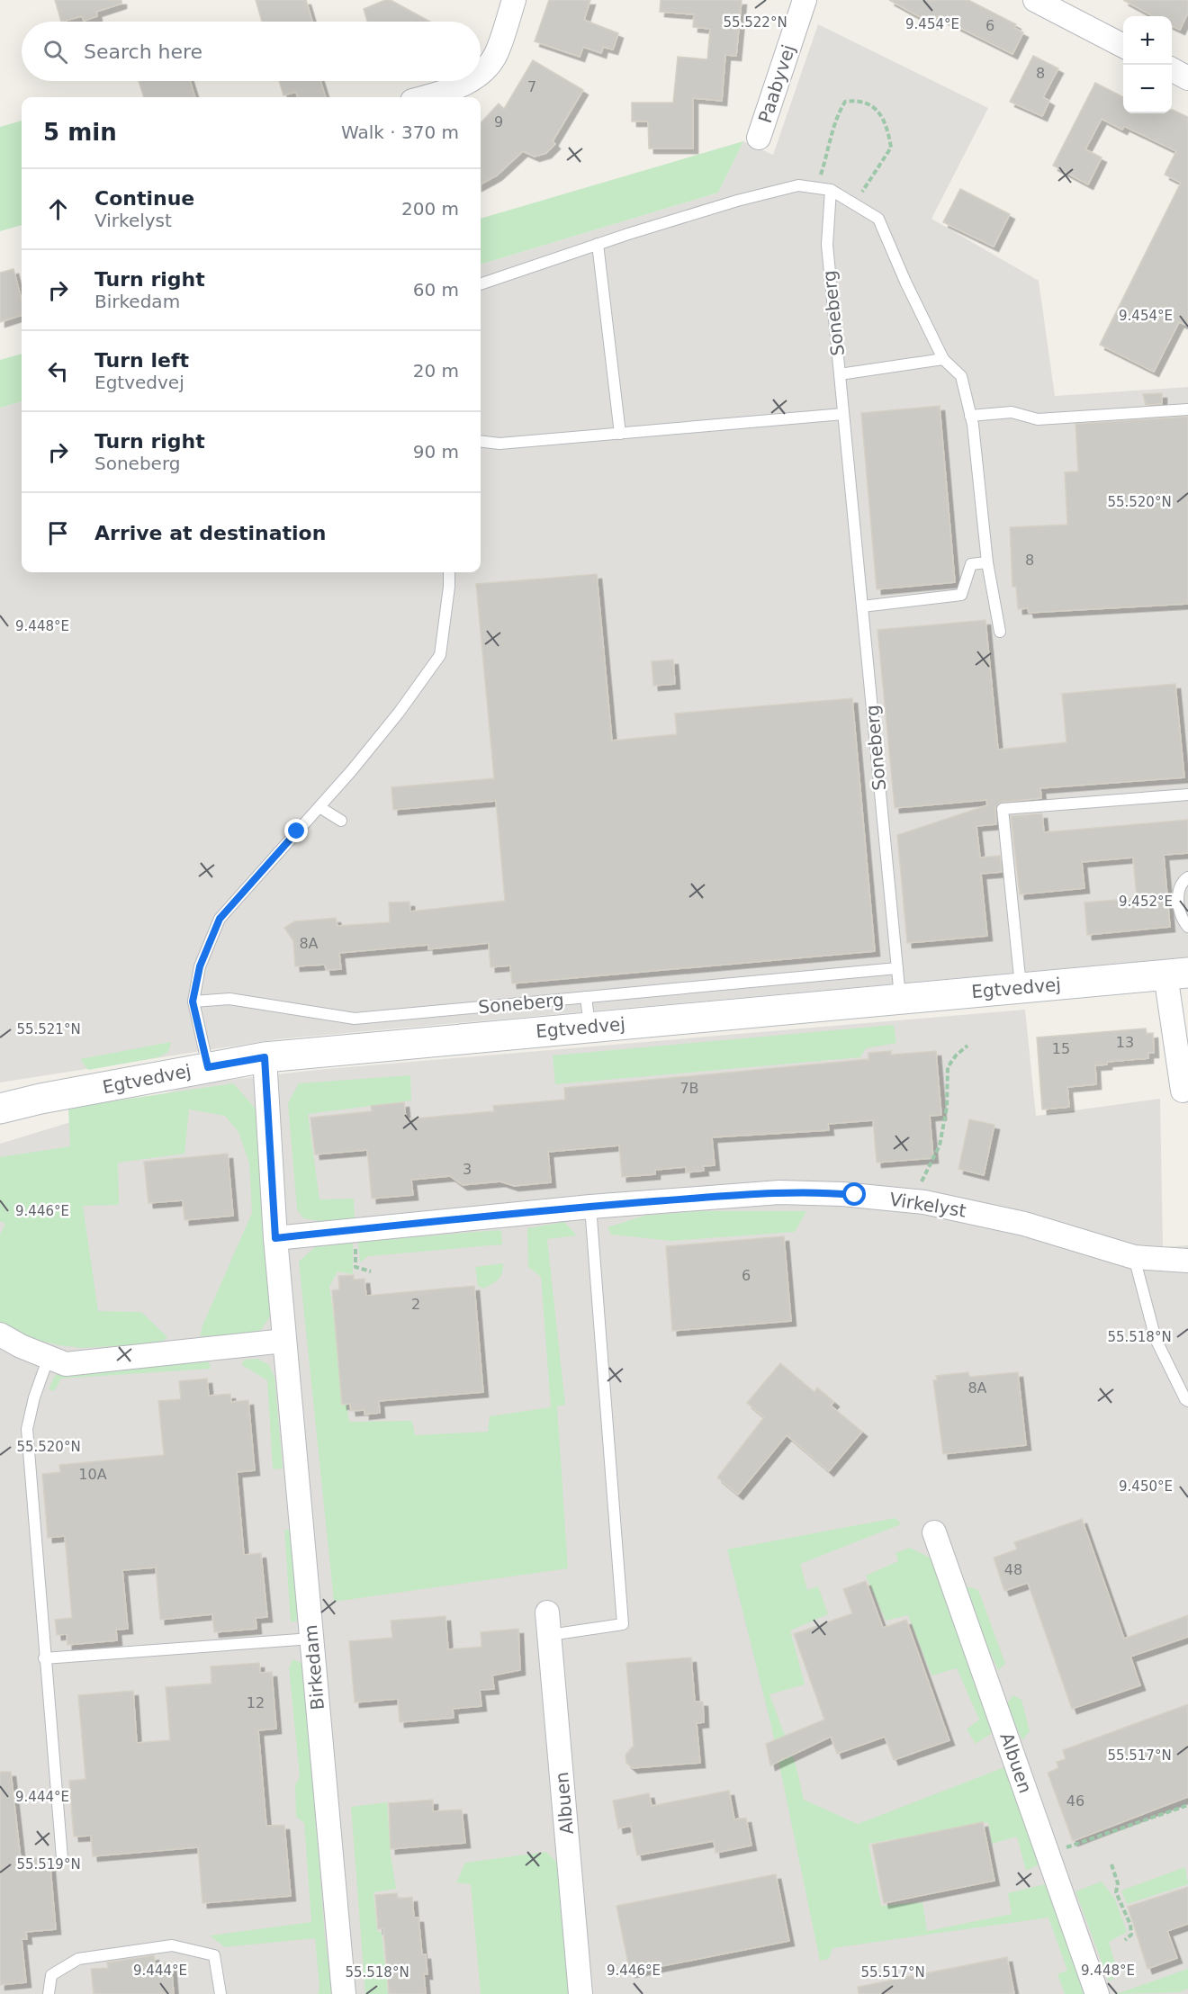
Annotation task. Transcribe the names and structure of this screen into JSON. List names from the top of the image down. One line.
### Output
{"streets":{"street":["Paabyvej","Egtvedvej","Virkelyst","Birkedam","Albuen"],"lane":["Soneberg"]},"crossings":[["Egtvedvej","Birkedam"],["Virkelyst","Birkedam"]],"house_numbers":["6","8","7","9","8","8A","13","15","7B","3","6","2","8A","10A","48","12","46"],"page":{"map_buttons":["+","−"],"search":"Search here","heading":["5 min","Walk · 370 m"],"list":[["Continue","Virkelyst","200 m"],["Turn right","Birkedam","60 m"],["Turn left","Egtvedvej","20 m"],["Turn right","Soneberg","90 m"],"Arrive at destination"]},"coordinates":["55.522°N","9.454°E","55.520°N","9.448°E","9.452°E","55.521°N","9.446°E","55.518°N","9.450°E","55.517°N","9.444°E","55.519°N"]}
